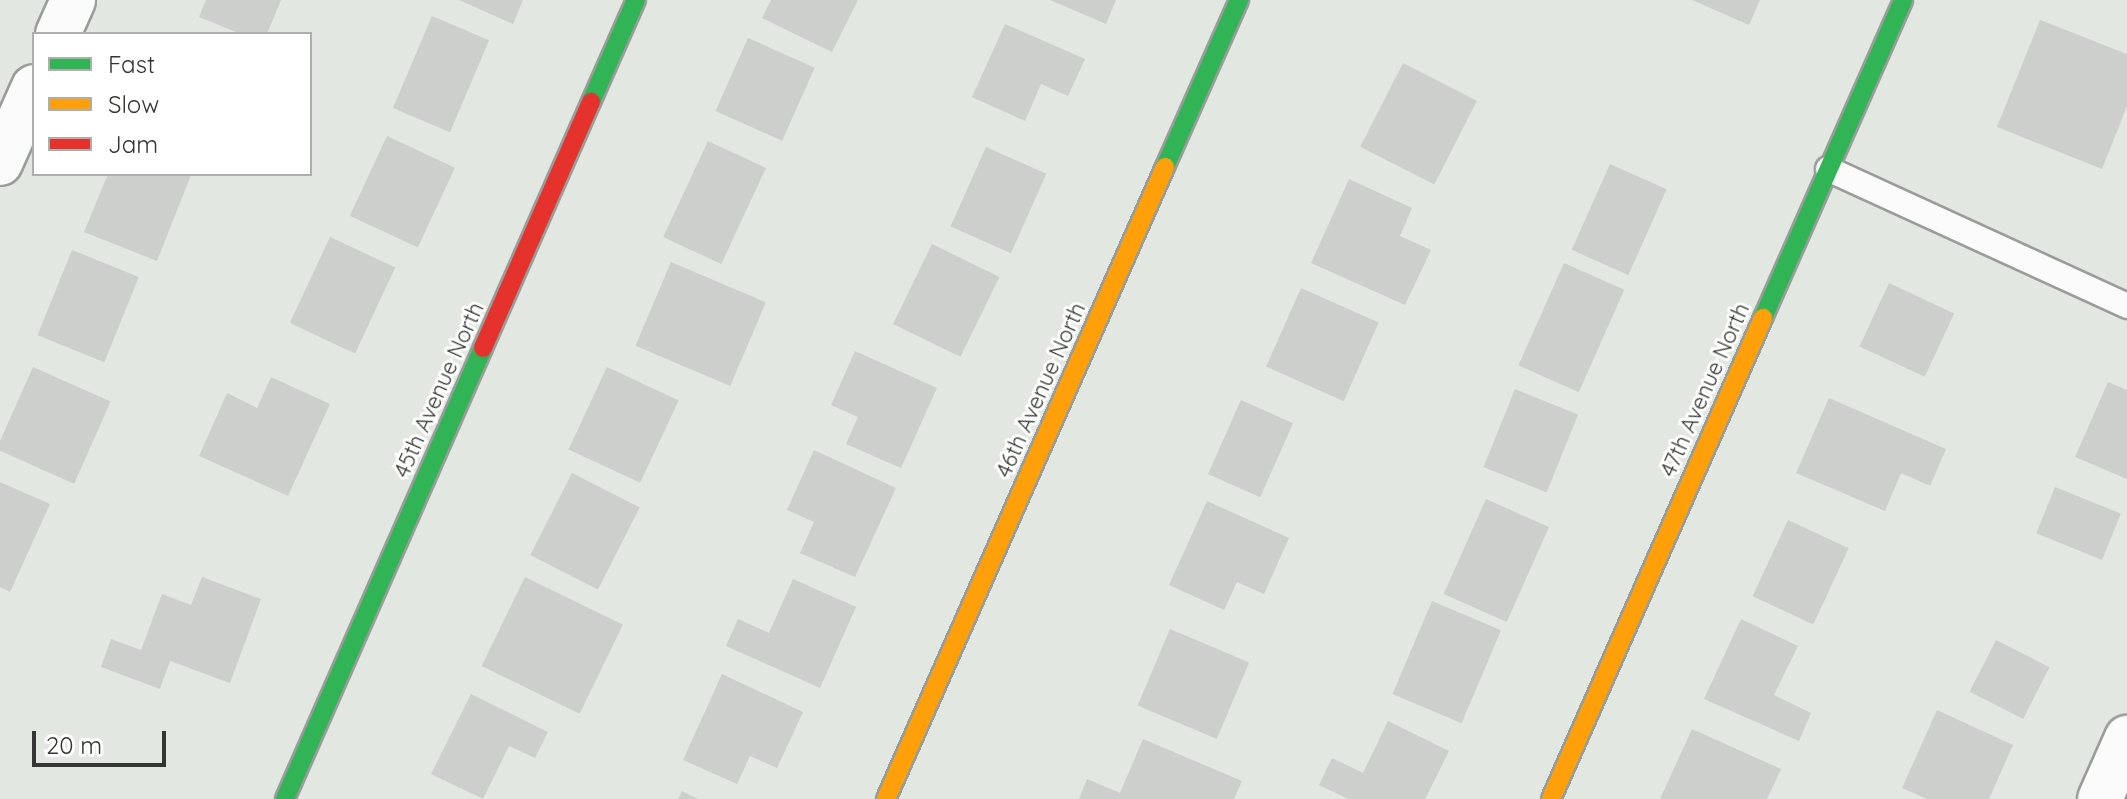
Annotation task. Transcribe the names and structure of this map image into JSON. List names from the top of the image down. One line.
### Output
{"streets":{"street":["45th Avenue North","46th Avenue North","47th Avenue North"]},"legend":["Fast","Slow","Jam"],"scale_bar":"20 m"}
